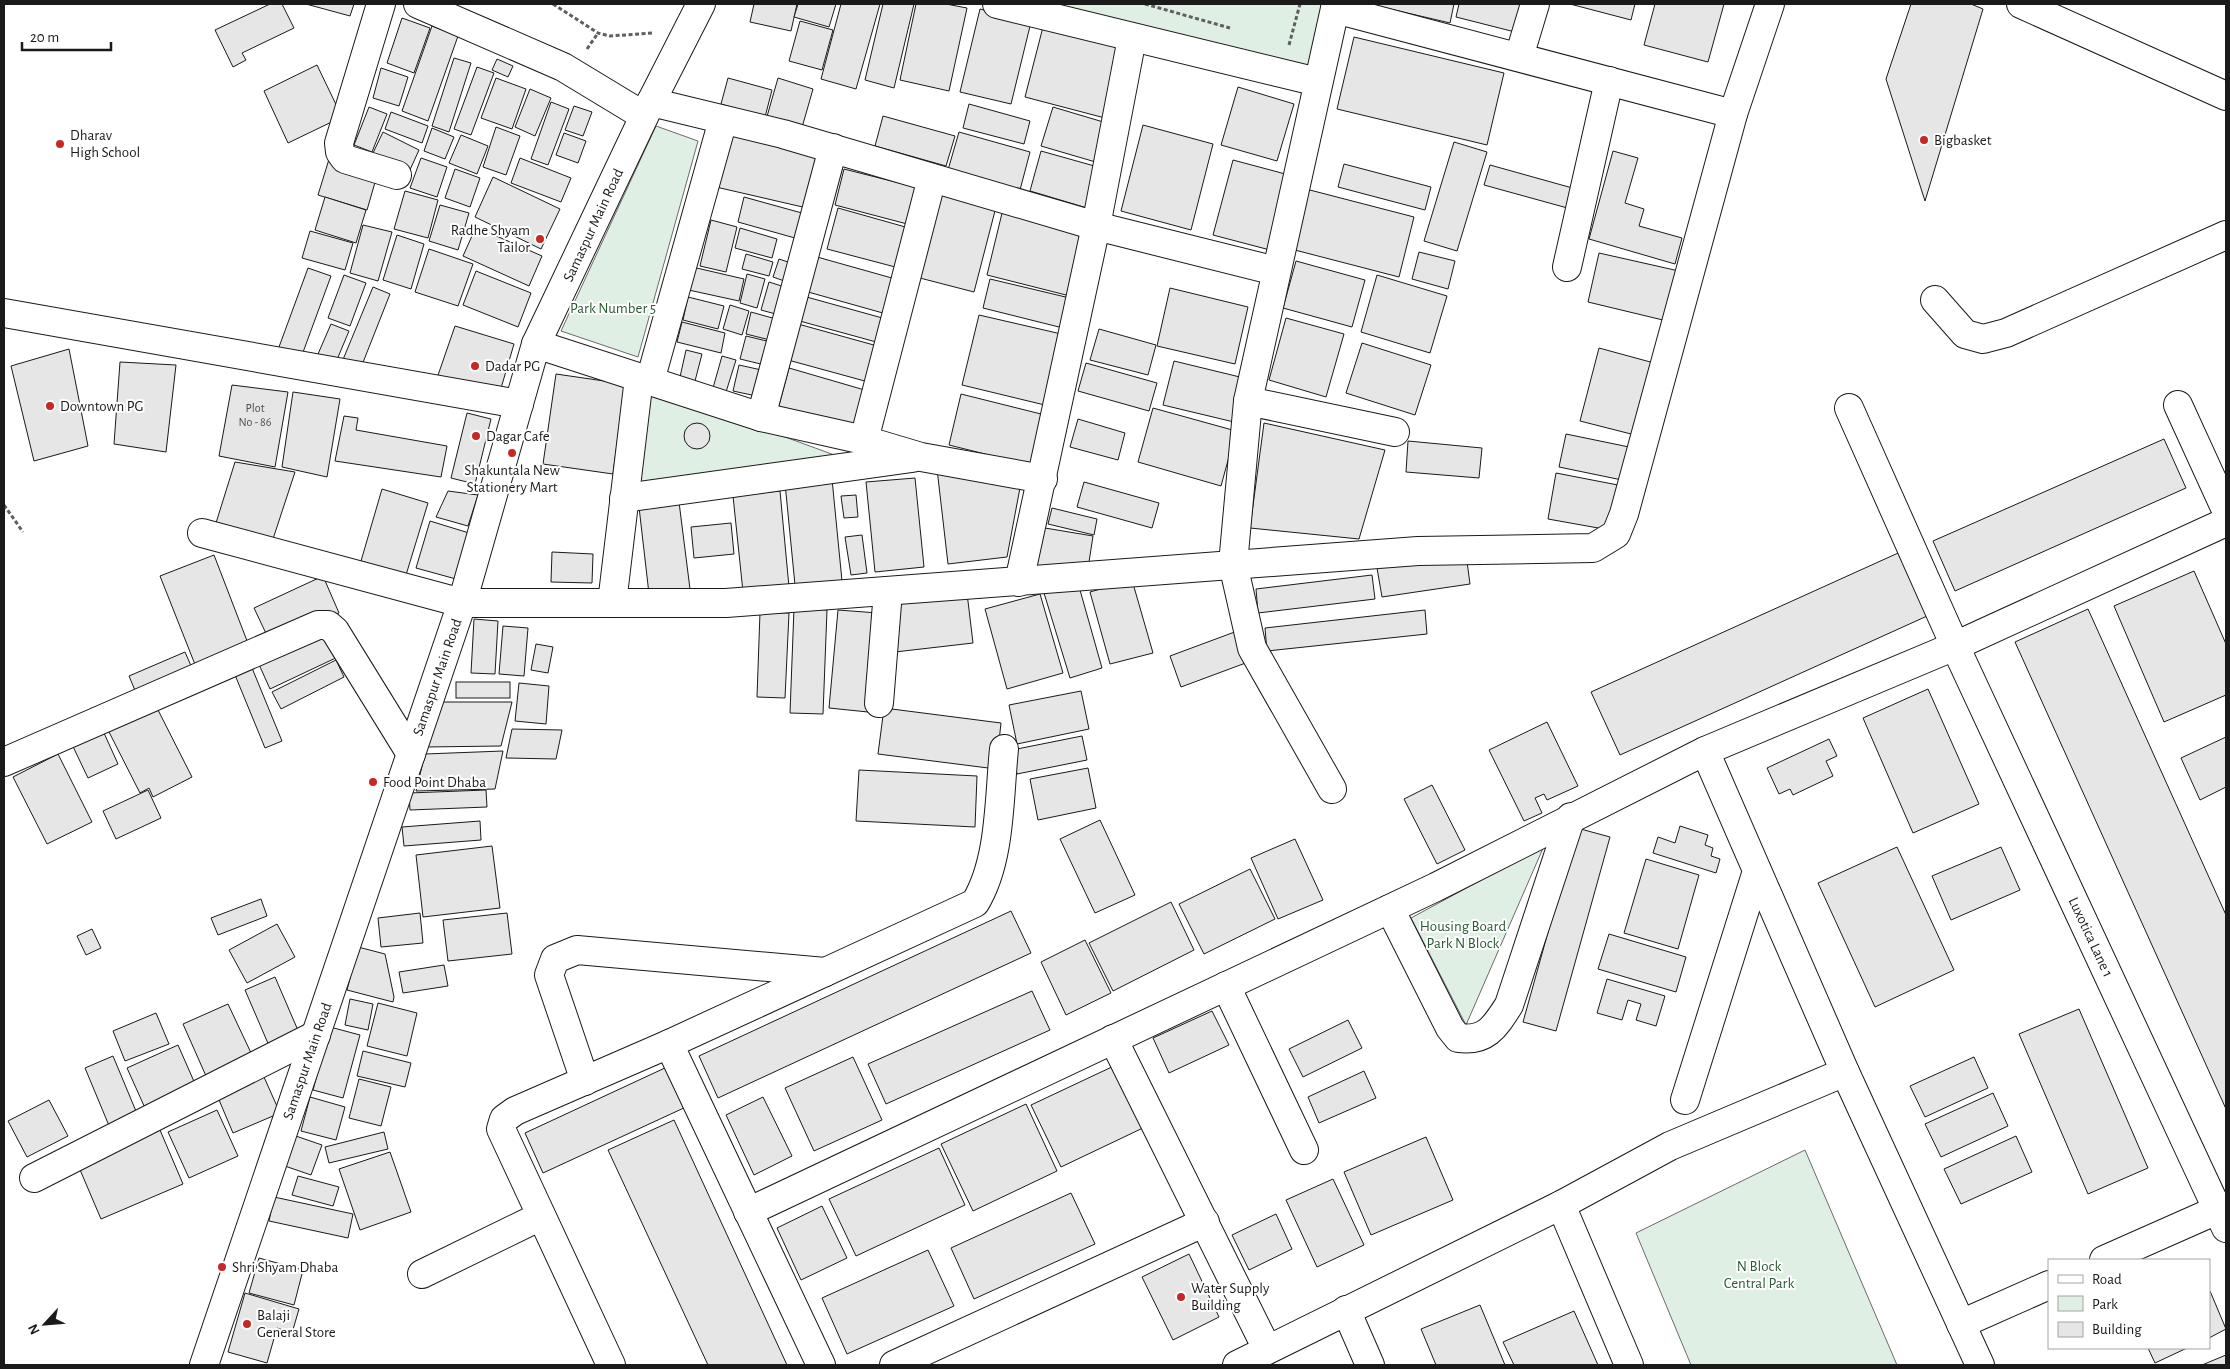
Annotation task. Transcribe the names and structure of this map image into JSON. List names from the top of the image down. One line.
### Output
{"streets":{"street":["Samaspur Main Road","Luxotica Lane 1"]},"parks":["Park Number 5","Housing Board Park N Block","N Block Central Park"],"places":["Bigbasket","Dharav High School","Radhe Shyam Tailor","Dadar PG","Downtown PG","Dagar Cafe","Shakuntala New Stationery Mart","Food Point Dhaba","Shri Shyam Dhaba","Water Supply Building","Balaji General Store"],"house_numbers":["Plot No - 86"],"legend":["Road","Park","Building"],"scale_bar":"20 m","north":"bottom left"}
